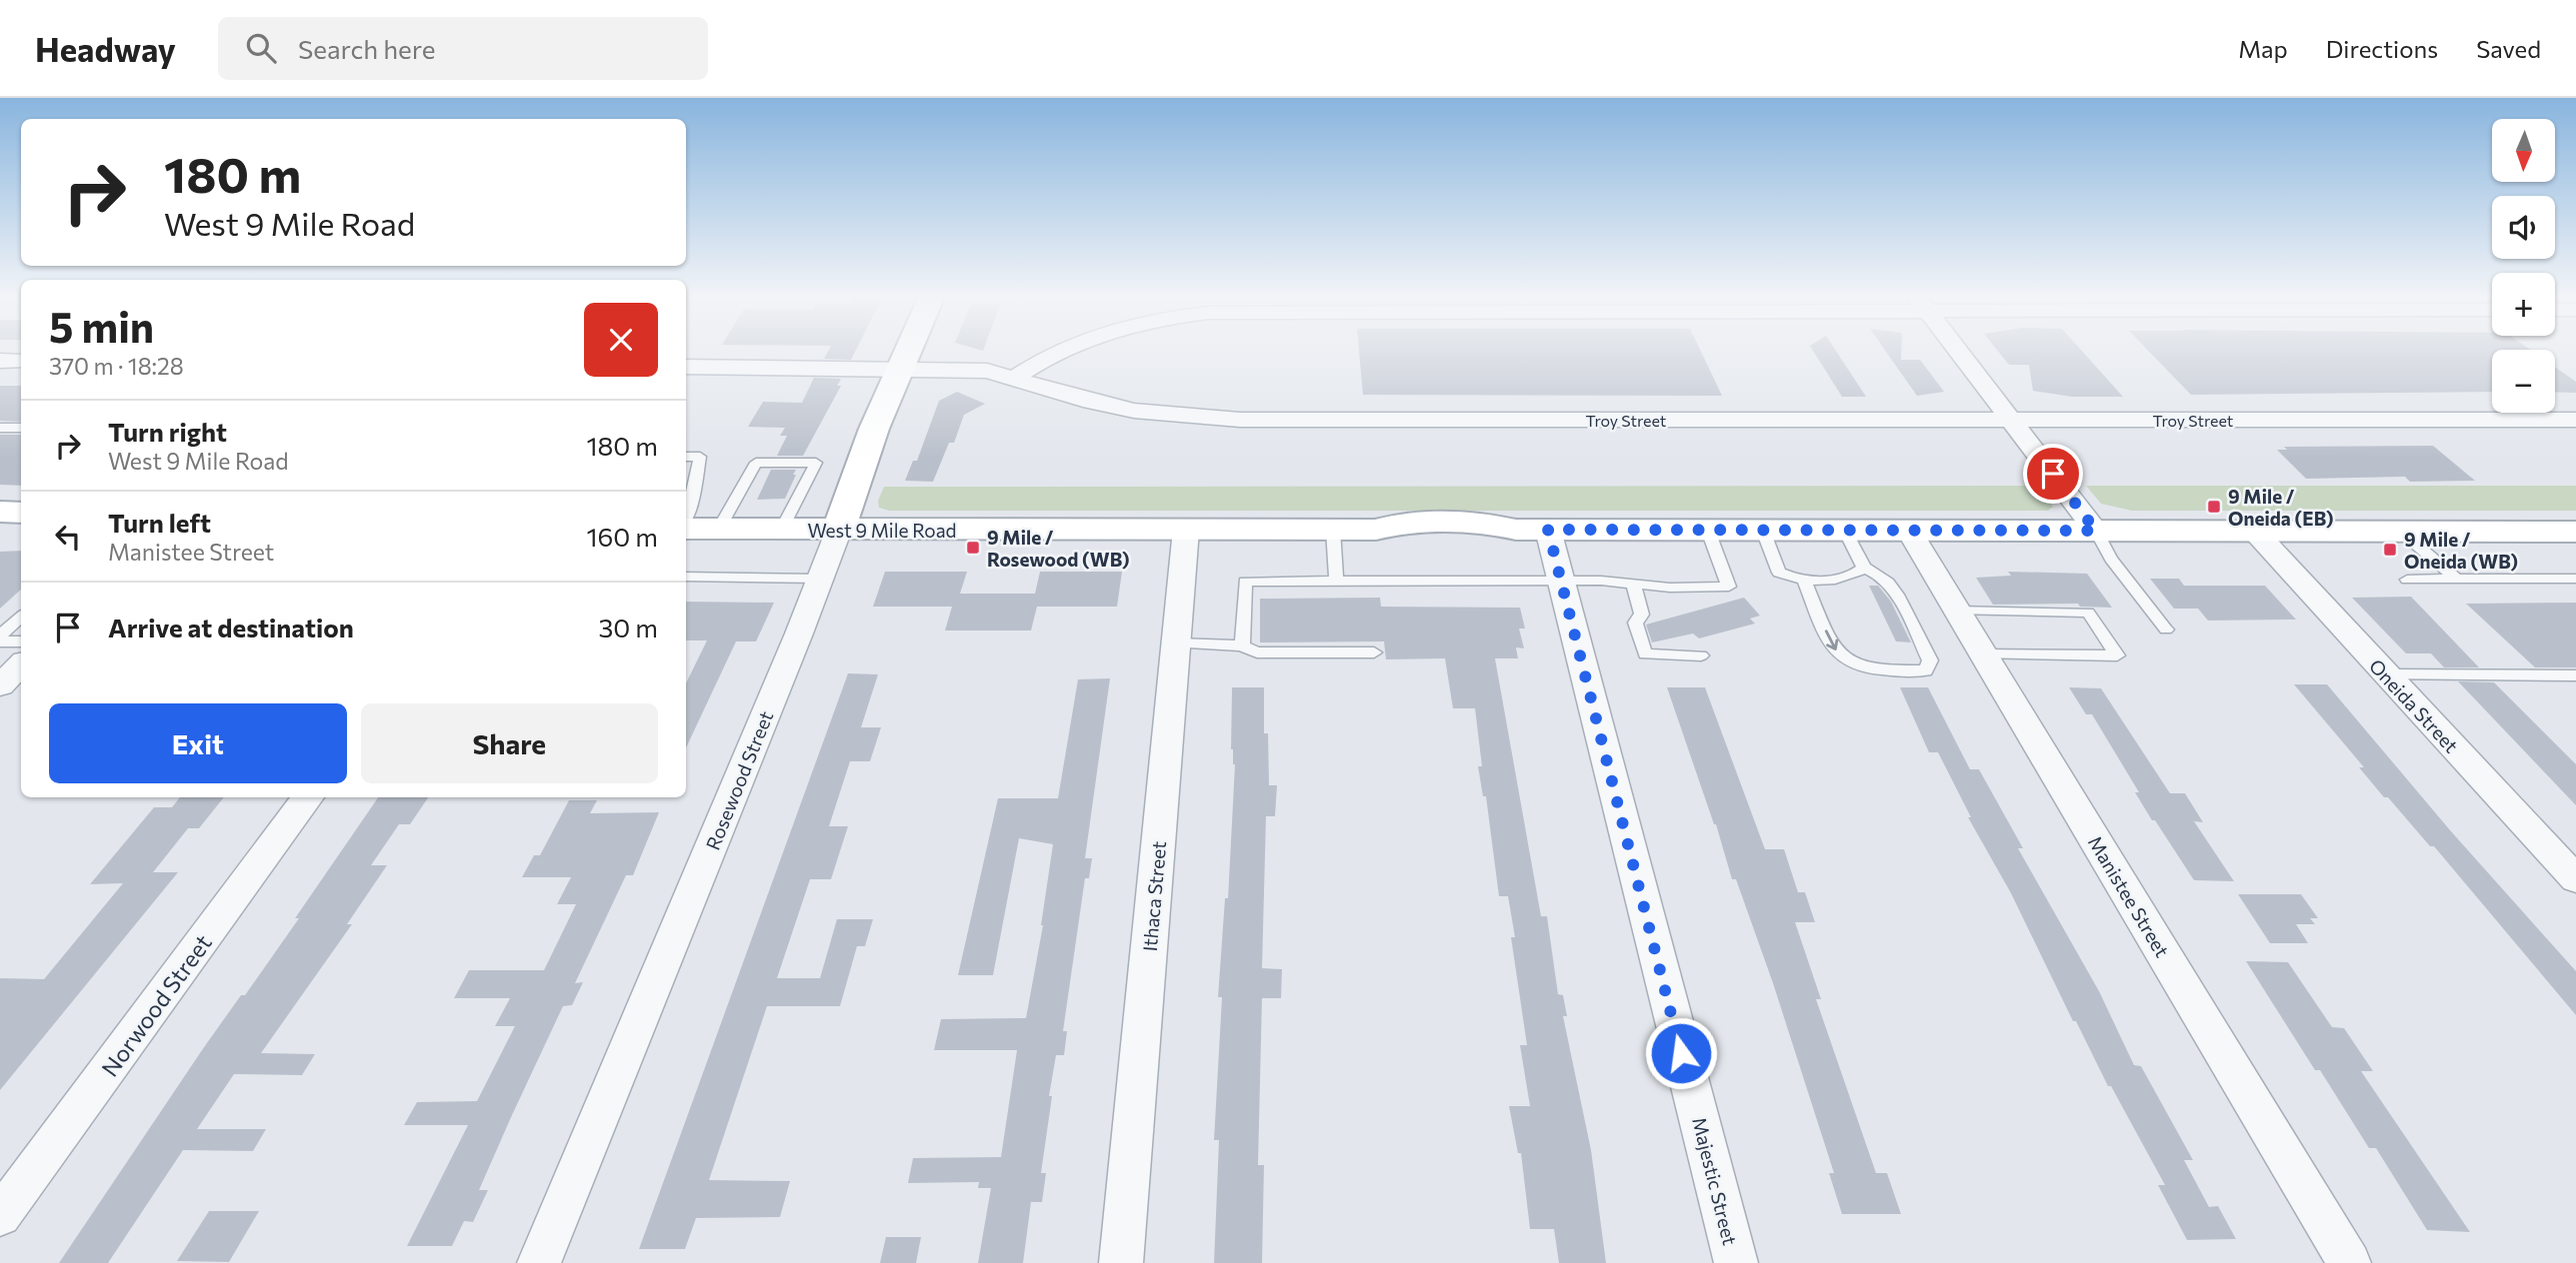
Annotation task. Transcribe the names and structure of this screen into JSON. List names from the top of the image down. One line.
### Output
{"streets":{"main road":["West 9 Mile Road","Rosewood Street"],"street":["Troy Street","Oneida Street","Ithaca Street","Manistee Street","Norwood Street","Majestic Street"]},"crossings":[["Troy Street","Rosewood Street"],["West 9 Mile Road","Oneida Street"],["West 9 Mile Road","Rosewood Street"],["West 9 Mile Road","Ithaca Street"],["West 9 Mile Road","Manistee Street"],["West 9 Mile Road","Majestic Street"]],"places":{"transit":["9 Mile / Oneida (EB)","9 Mile / Rosewood (WB)","9 Mile / Oneida (WB)"]},"north":"bottom","page":{"header":"Headway","search":"Search here","nav":["Map","Directions","Saved"],"map_buttons":["+","−"],"turn":["180 m","West 9 Mile Road"],"heading":["5 min","370 m · 18:28"],"list":[{"name":"Turn right","note":"West 9 Mile Road","value":"180 m"},{"name":"Turn left","note":"Manistee Street","value":"160 m"},{"name":"Arrive at destination","value":"30 m"}],"buttons":["Exit","Share"]}}
